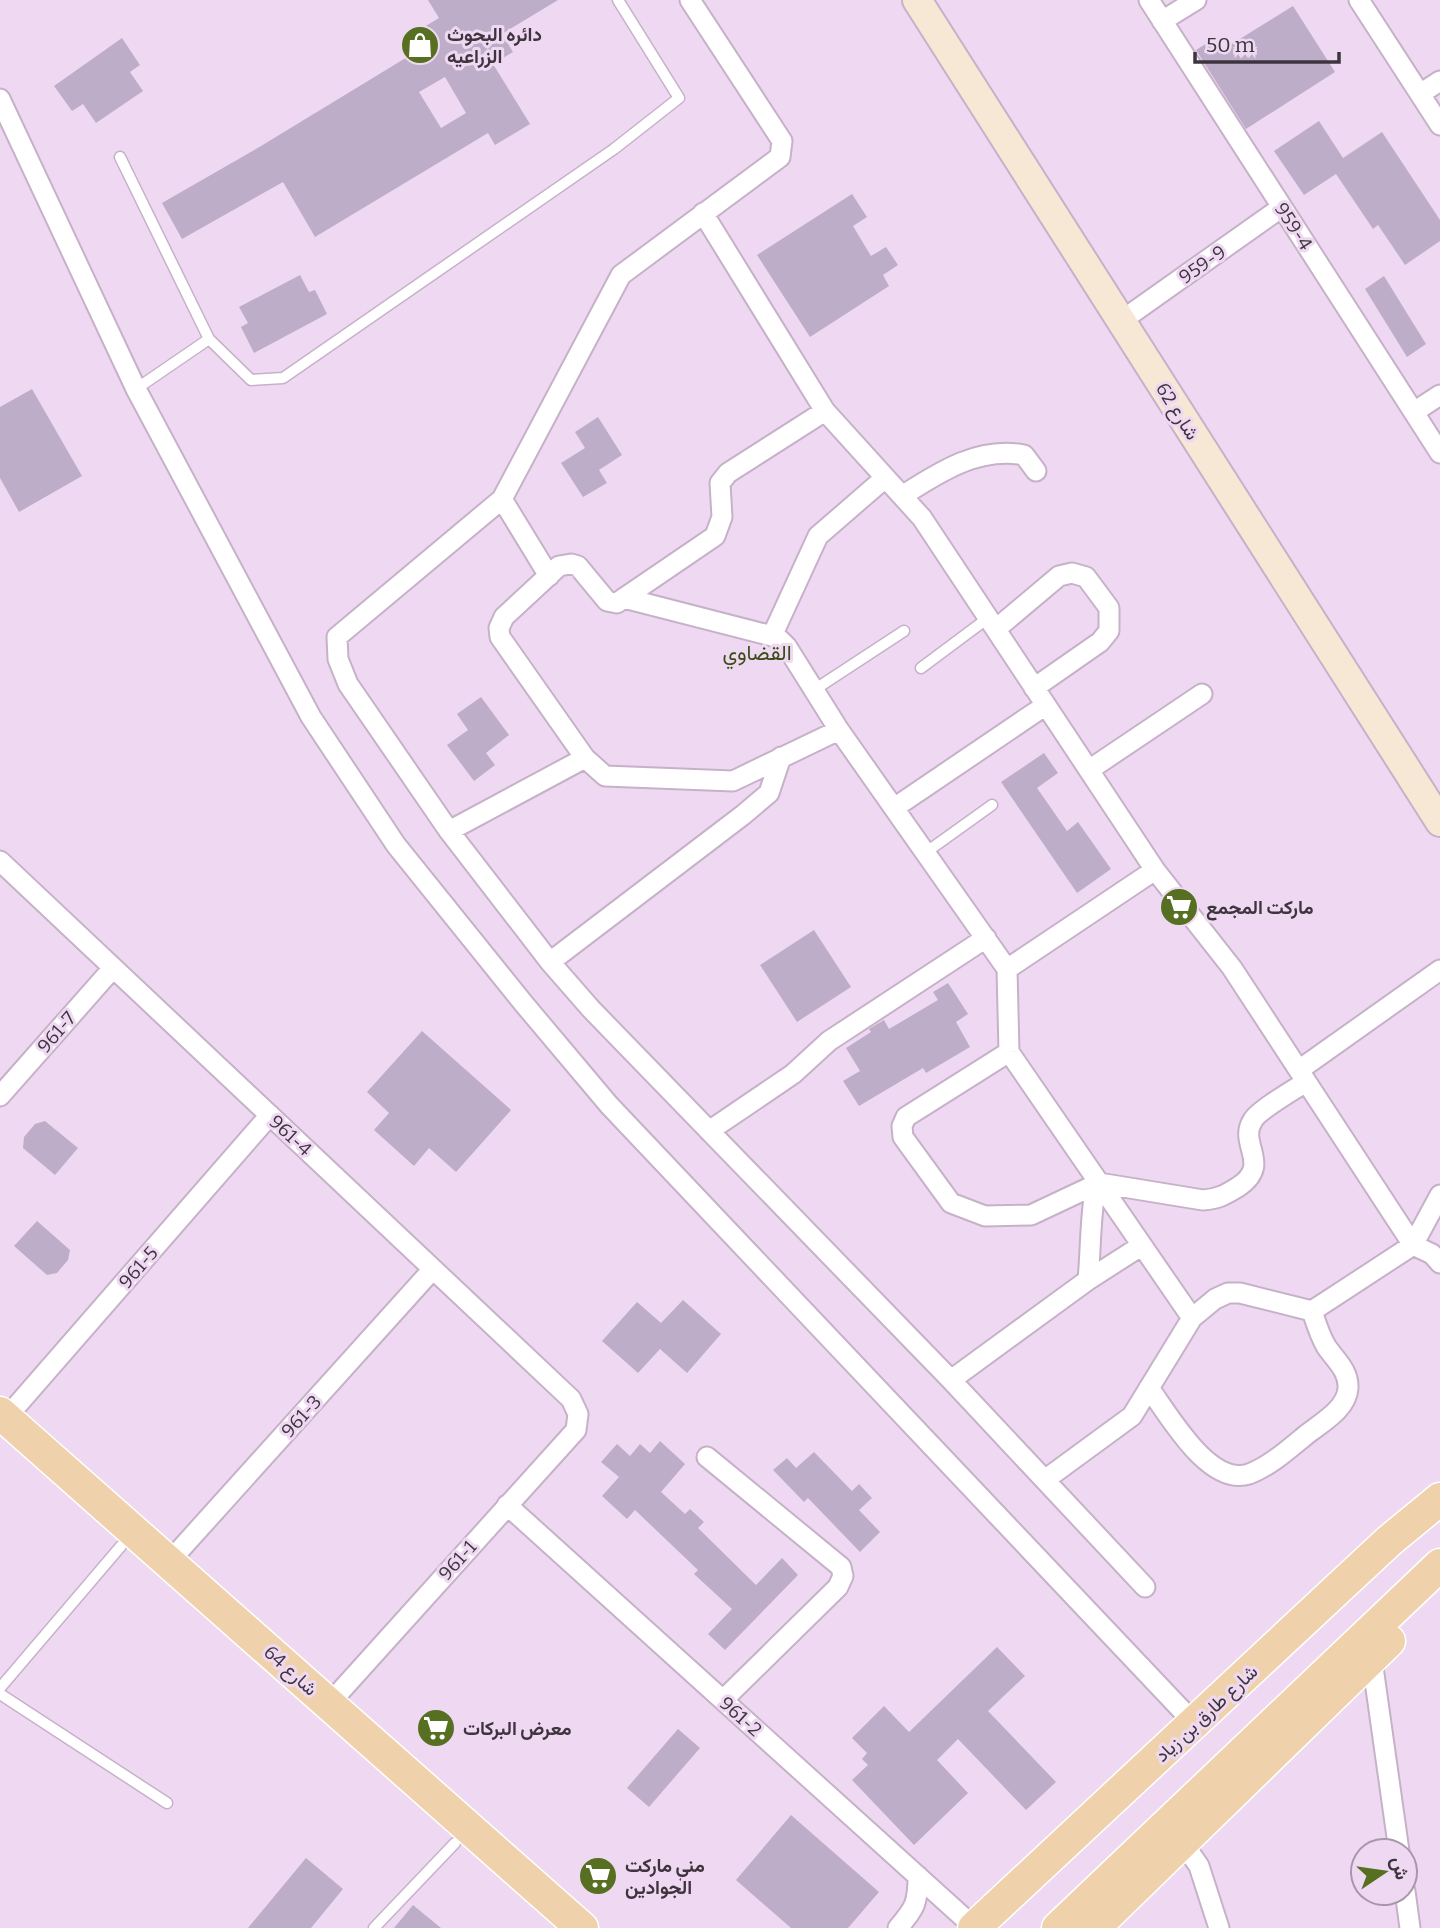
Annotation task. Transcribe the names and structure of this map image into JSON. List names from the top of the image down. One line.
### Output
{"streets":{"main road":["شارع 64","شارع طارق بن زياد"],"street":["959-4","959-9","شارع 62","961-7","961-4","961-5","961-3","961-1","961-2"]},"crossings":[["959-4","959-9"],["959-9","شارع 62"],["961-7","961-4"],["961-4","961-5"],["961-4","961-3"],["961-4","961-1"],["961-5","شارع 64"],["961-3","شارع 64"],["961-1","شارع 64"],["961-1","961-2"],["شارع طارق بن زياد","961-2"]],"districts":["القضاوي"],"places":{"shop":["دائره البحوث الزراعيه"],"supermarket":["ماركت المجمع","معرض البركات","مني ماركت الجوادين"]},"scale_bar":"50 m","north":"right"}
